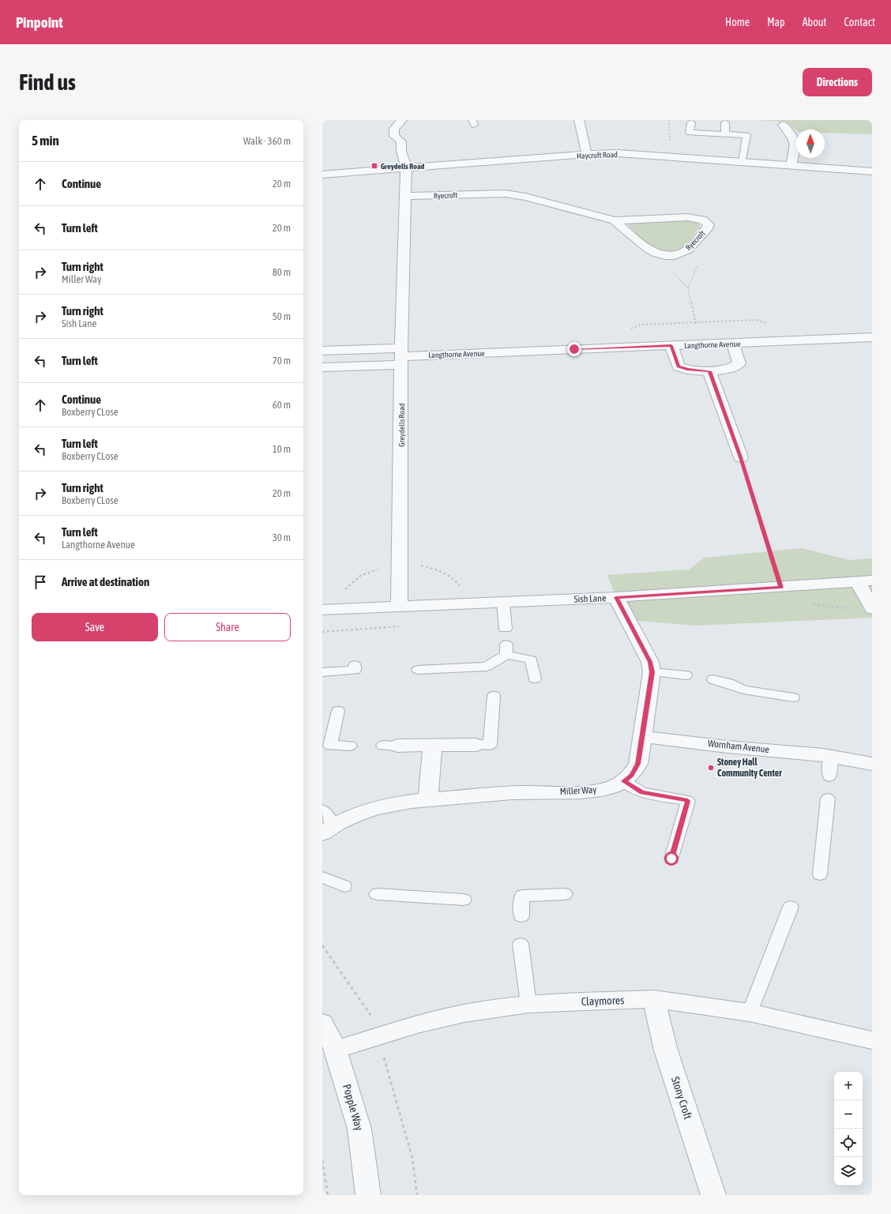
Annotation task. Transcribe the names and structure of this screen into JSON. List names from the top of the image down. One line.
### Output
{"streets":{"street":["Haycroft Road","Ryecroft","Langthorne Avenue","Greydells Road","Sish Lane","Wornham Avenue","Miller Way","Claymores","Stony Croft","Popple Way"]},"crossings":[["Haycroft Road","Greydells Road"],["Ryecroft","Greydells Road"],["Langthorne Avenue","Greydells Road"],["Greydells Road","Sish Lane"],["Sish Lane","Miller Way"],["Wornham Avenue","Miller Way"],["Claymores","Stony Croft"],["Claymores","Popple Way"]],"places":{"transit":["Greydells Road"],"other":["Stoney Hall Community Center"]},"north":"top","page":{"header":"Pinpoint","nav":["Home","Map","About","Contact"],"buttons":["Directions",["Save","Share"]],"title":"Find us","heading":["5 min","Walk · 360 m"],"list":[["Continue","20 m"],["Turn left","20 m"],["Turn right","Miller Way","80 m"],["Turn right","Sish Lane","50 m"],["Turn left","70 m"],["Continue","Boxberry CLose","60 m"],["Turn left","Boxberry CLose","10 m"],["Turn right","Boxberry CLose","20 m"],["Turn left","Langthorne Avenue","30 m"],"Arrive at destination"],"map_buttons":["+","−"]}}
